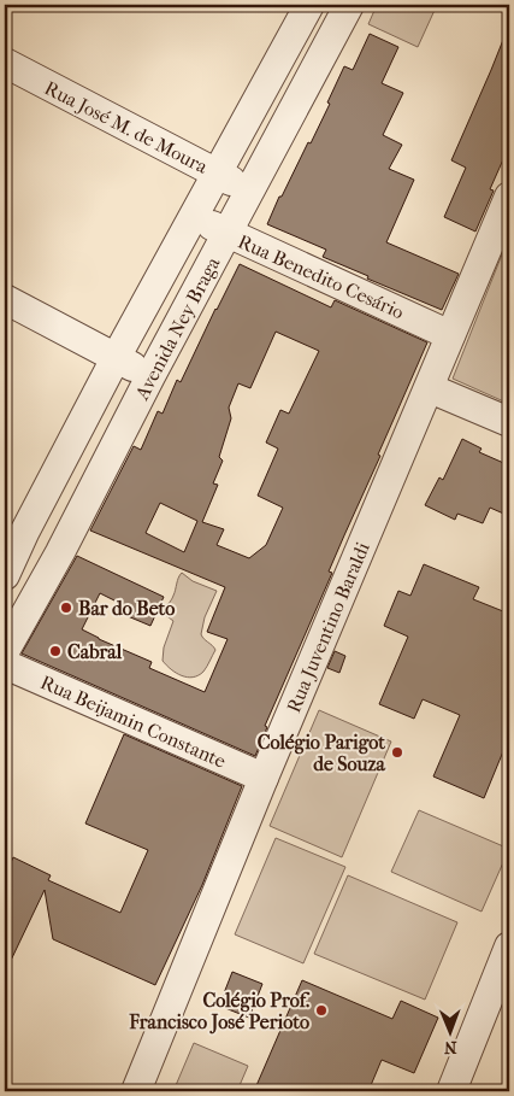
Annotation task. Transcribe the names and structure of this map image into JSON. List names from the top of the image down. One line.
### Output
{"streets":{"street":["Rua José M. de Moura","Rua Benedito Cesário","Avenida Ney Braga","Rua Juventino Baraldi","Rua Beijamin Constante"]},"crossings":[["Rua José M. de Moura","Avenida Ney Braga"],["Rua Benedito Cesário","Avenida Ney Braga"],["Rua Benedito Cesário","Rua Juventino Baraldi"],["Rua Juventino Baraldi","Rua Beijamin Constante"]],"places":["Bar do Beto","Cabral","Colégio Parigot de Souza","Colégio Prof. Francisco José Perioto"],"north":"bottom"}
